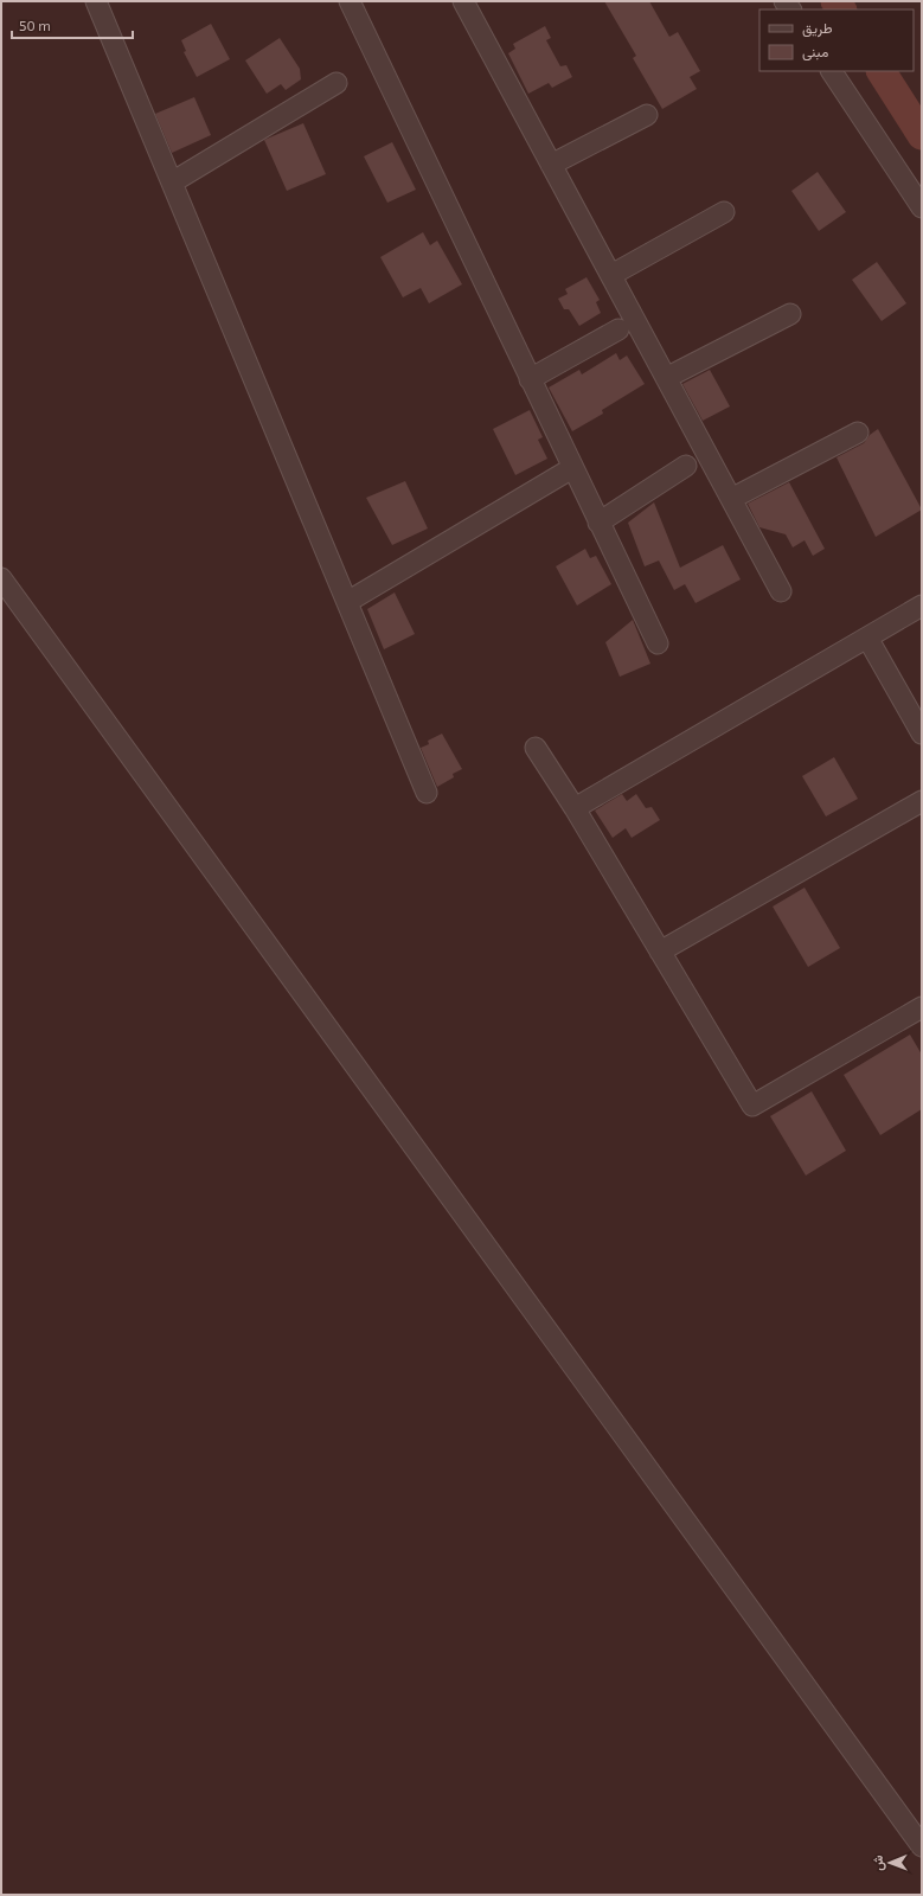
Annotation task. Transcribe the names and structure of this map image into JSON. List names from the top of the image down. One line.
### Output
{"legend":["طريق","مبنى"],"scale_bar":"50 m","north":"left"}
